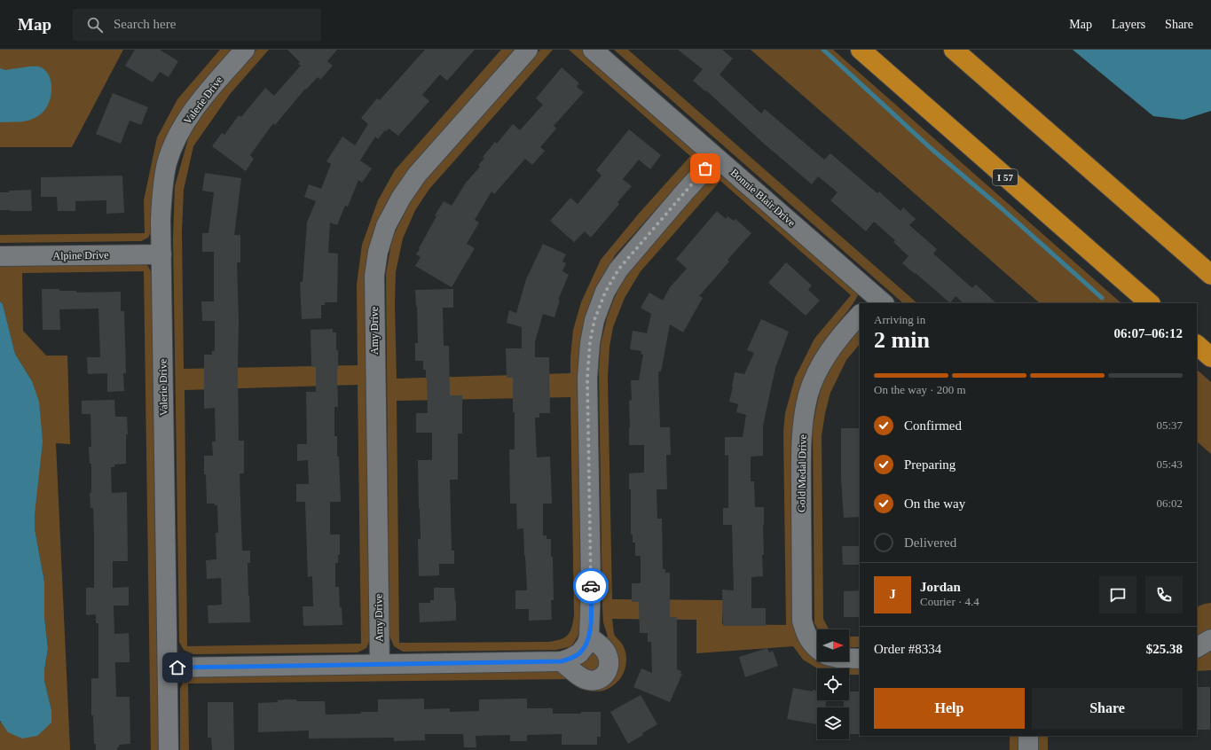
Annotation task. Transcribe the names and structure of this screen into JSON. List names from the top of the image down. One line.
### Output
{"streets":{"highway":["I 57"],"street":["Valerie Drive","Bonnie Blair Drive","Alpine Drive","Amy Drive","Gold Medal Drive"]},"crossings":[["Valerie Drive","Alpine Drive"]],"north":"right","page":{"header":"Map","search":"Search here","nav":["Map","Layers","Share"],"heading":["2 min","Arriving in","06:07–06:12"],"panel":["Jordan","Courier · 4.4","Order #8334","$25.38"],"bar":"On the way · 200 m","list":[["Confirmed","05:37"],["Preparing","05:43"],["On the way","06:02"],"Delivered"],"round":"J","buttons":["Help","Share"]}}
